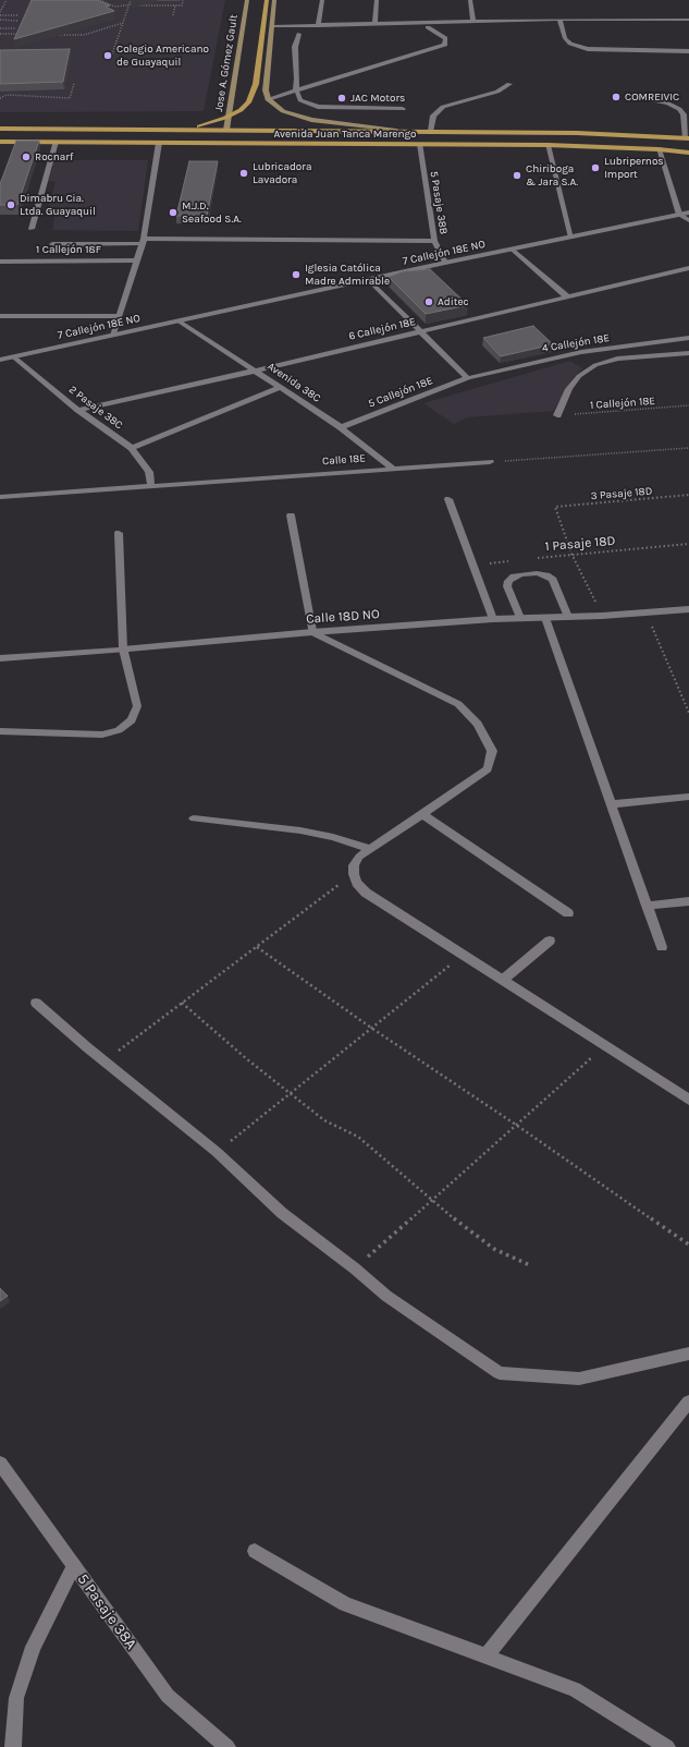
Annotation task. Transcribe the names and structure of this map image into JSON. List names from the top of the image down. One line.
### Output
{"streets":{"main road":["Jose A. Gómez Gault","Avenida Juan Tanca Marengo"],"street":["5 Pasaje 38B","1 Callejón 18F","7 Callejón 18E NO","6 Callejón 18E","4 Callejón 18E","Avenida 38C","5 Callejón 18E","2 Pasaje 38C","Calle 18E","Calle 18D NO","5 Pasaje 38A"],"path":["1 Callejón 18E","3 Pasaje 18D","1 Pasaje 18D"]},"crossings":[["Jose A. Gómez Gault","Avenida Juan Tanca Marengo"],["Avenida Juan Tanca Marengo","5 Pasaje 38B"],["5 Pasaje 38B","7 Callejón 18E NO"],["7 Callejón 18E NO","Avenida 38C"],["7 Callejón 18E NO","2 Pasaje 38C"],["6 Callejón 18E","Avenida 38C"],["6 Callejón 18E","2 Pasaje 38C"],["4 Callejón 18E","5 Callejón 18E"],["Avenida 38C","5 Callejón 18E"],["Avenida 38C","Calle 18E"],["2 Pasaje 38C","Calle 18E"],["3 Pasaje 18D","1 Pasaje 18D"]],"places":["Colegio Americano de Guayaquil","COMREIVIC","JAC Motors","Rocnarf","Lubripernos Import","Lubricadora Lavadora","Chiriboga & Jara S.A.","Dimabru Cia. Ltda. Guayaquil","M.J.D. Seafood S.A.","Iglesia Católica Madre Admirable","Aditec"]}
